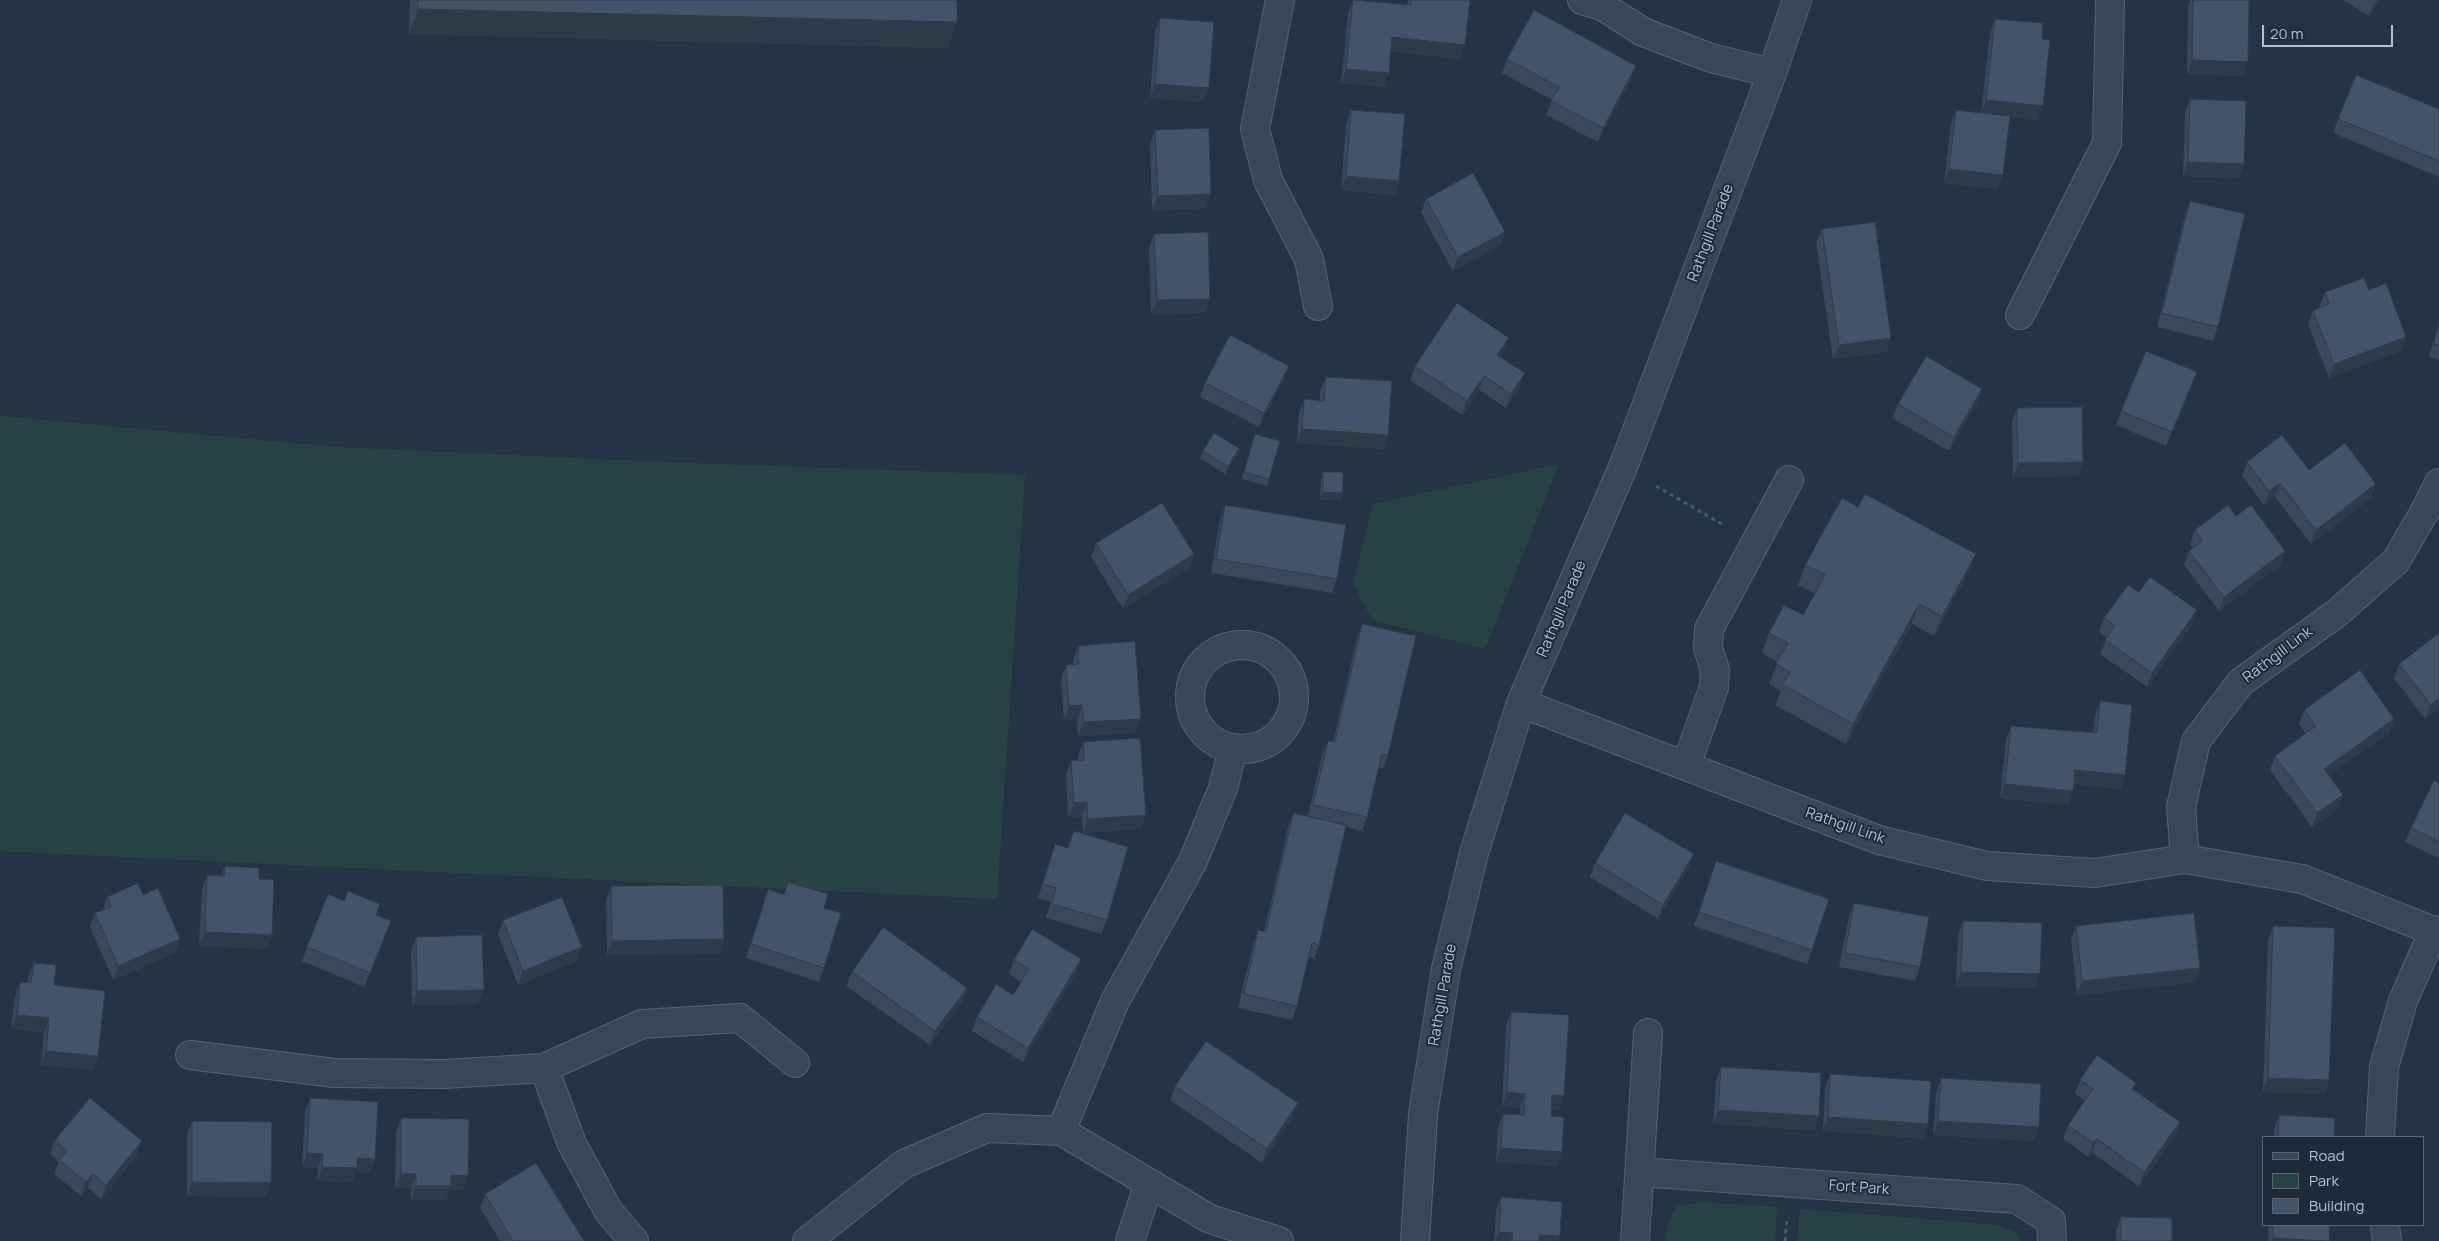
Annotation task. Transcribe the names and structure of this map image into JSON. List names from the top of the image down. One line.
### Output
{"streets":{"street":["Rathgill Parade","Rathgill Link","Fort Park"]},"crossings":[["Rathgill Parade","Rathgill Link"]],"legend":["Road","Park","Building"],"scale_bar":"20 m"}
